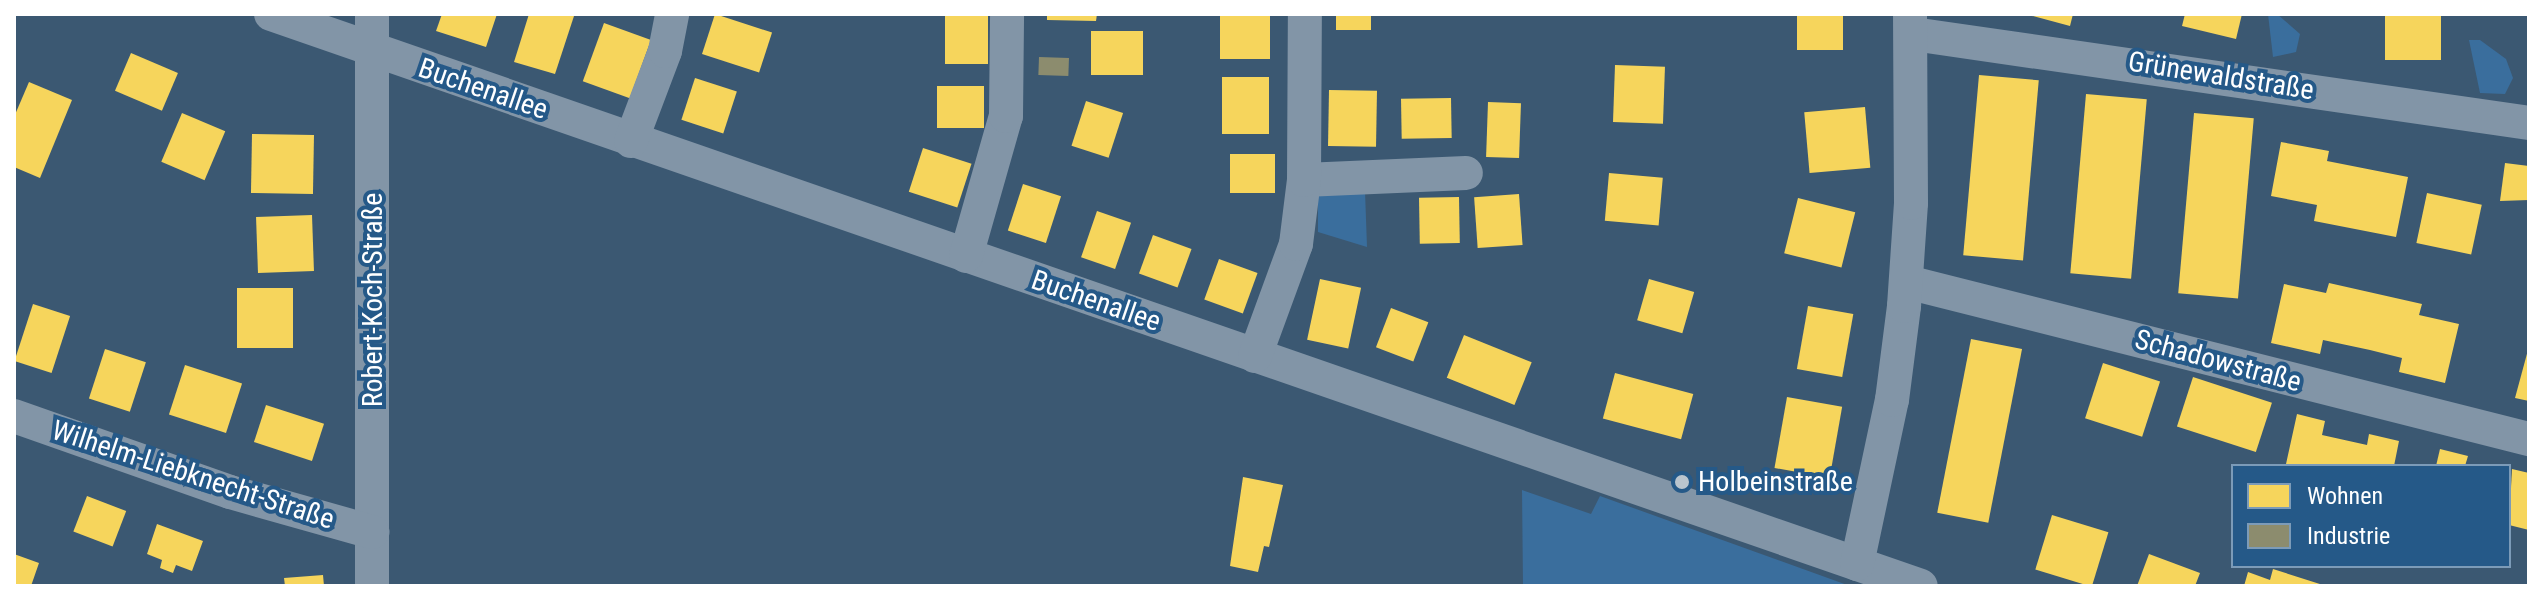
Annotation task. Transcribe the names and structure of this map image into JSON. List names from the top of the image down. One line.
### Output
{"streets":{"street":["Grünewaldstraße","Buchenallee","Robert-Koch-Straße","Schadowstraße","Wilhelm-Liebknecht-Straße"]},"crossings":[["Buchenallee","Robert-Koch-Straße"],["Robert-Koch-Straße","Wilhelm-Liebknecht-Straße"]],"places":["Holbeinstraße"],"legend":["Wohnen","Industrie"]}
